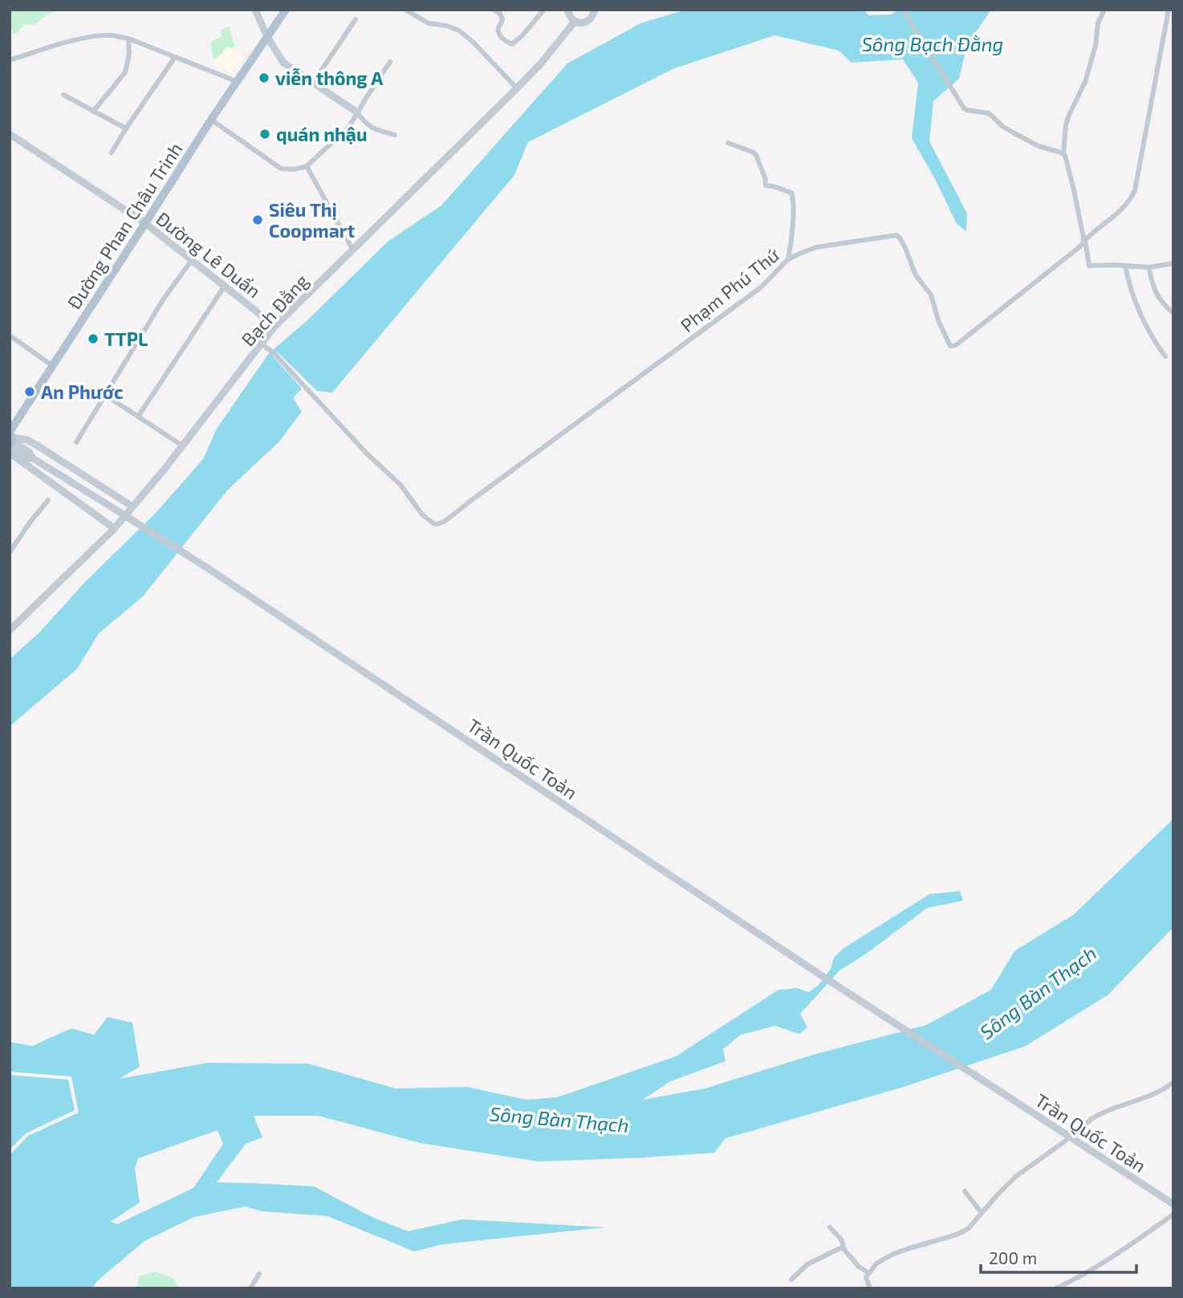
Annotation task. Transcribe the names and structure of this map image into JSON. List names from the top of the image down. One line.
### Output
{"streets":{"main road":["Đường Phan Châu Trinh","Đường Lê Duẩn","Bạch Đằng","Trần Quốc Toản"],"street":["Phạm Phú Thứ"]},"crossings":[["Đường Phan Châu Trinh","Đường Lê Duẩn"],["Đường Phan Châu Trinh","Trần Quốc Toản"],["Đường Lê Duẩn","Bạch Đằng"],["Phạm Phú Thứ","Bạch Đằng"]],"water":["Sông Bạch Đằng","Sông Bàn Thạch"],"places":["viễn thông A","quán nhậu","Siêu Thị Coopmart","TTPL","An Phước"],"scale_bar":"200 m"}
